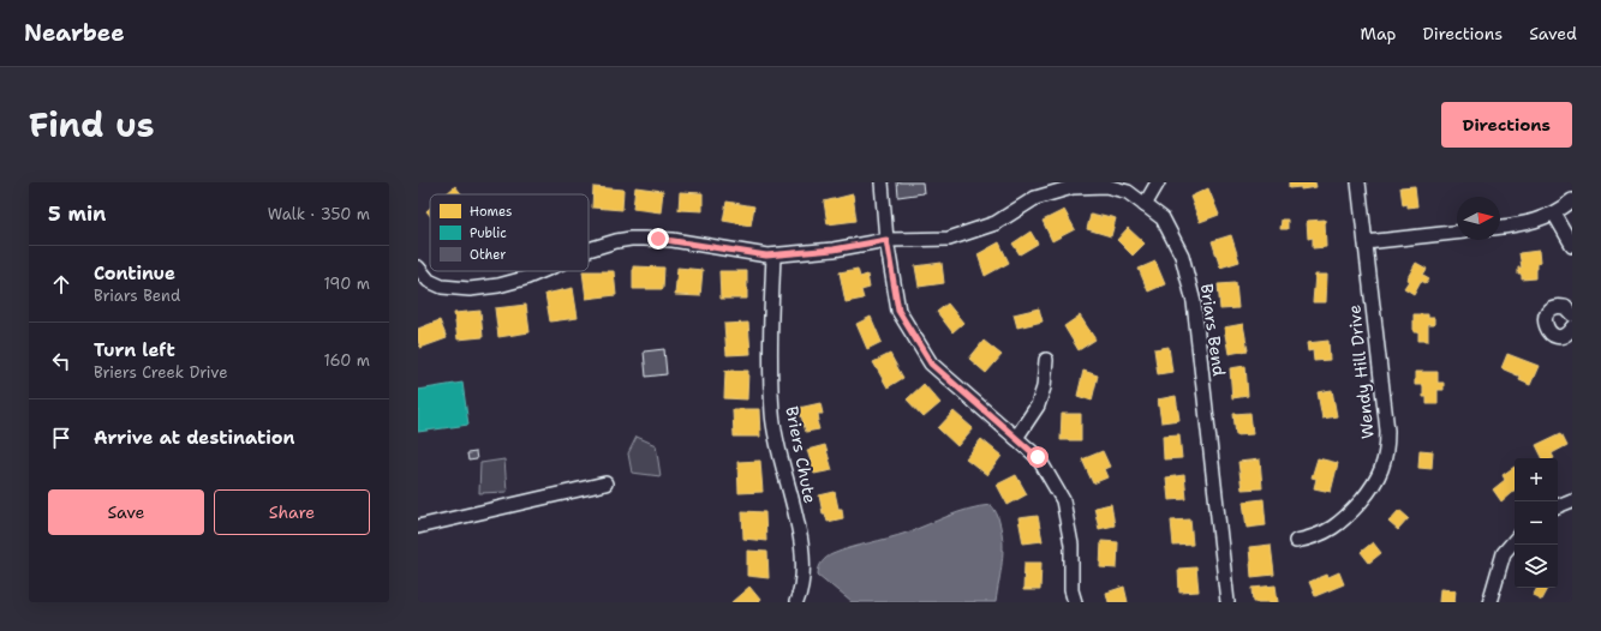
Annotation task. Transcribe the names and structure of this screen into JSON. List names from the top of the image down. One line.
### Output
{"streets":{"street":["Briars Bend","Wendy Hill Drive","Briers Chute"]},"crossings":[["Briars Bend","Briers Chute"]],"legend":["Homes","Public","Other"],"north":"right","page":{"header":"Nearbee","nav":["Map","Directions","Saved"],"title":"Find us","buttons":["Directions",["Save","Share"]],"heading":["5 min","Walk · 350 m"],"list":[["Continue","Briars Bend","190 m"],["Turn left","Briers Creek Drive","160 m"],"Arrive at destination"],"map_buttons":["+","−"]}}
